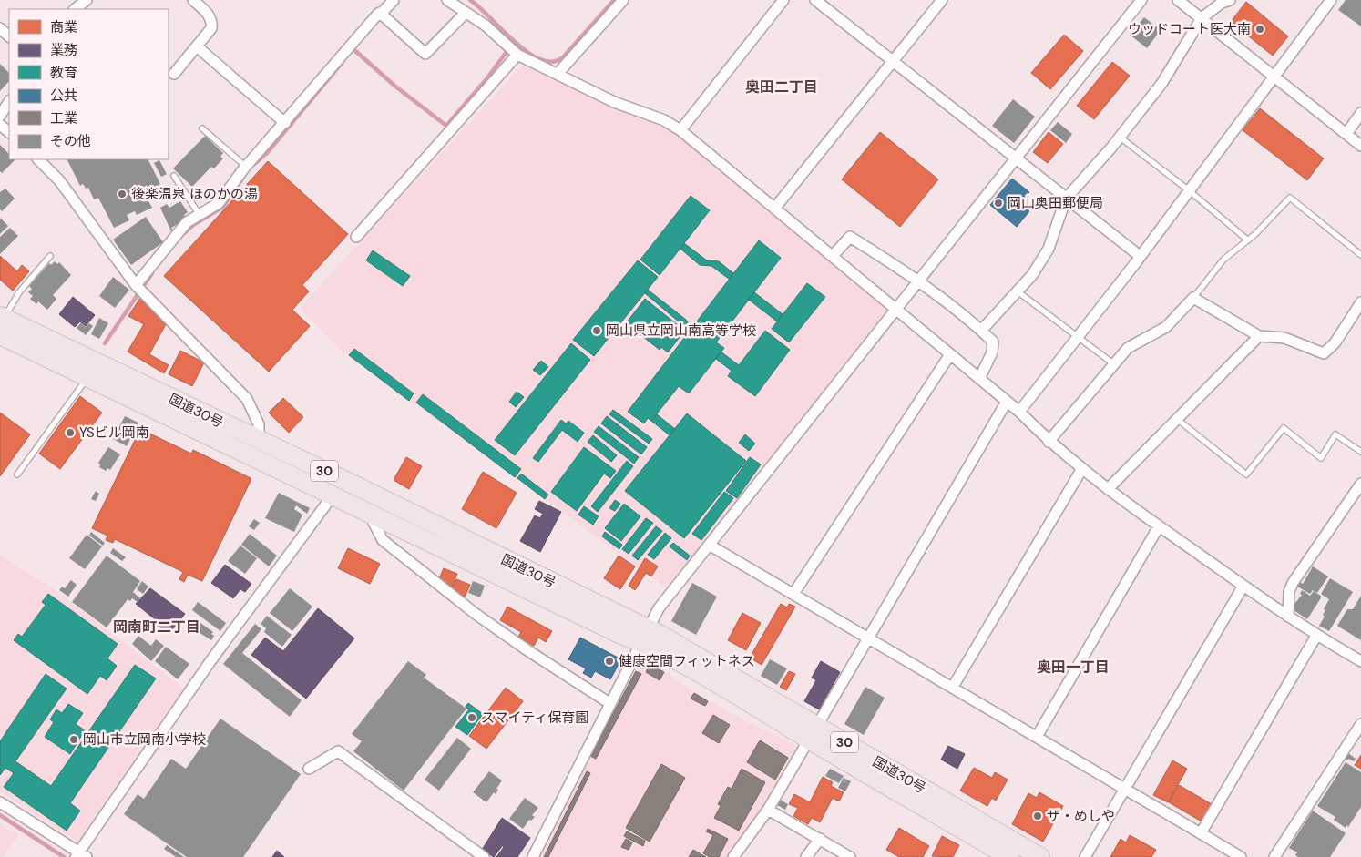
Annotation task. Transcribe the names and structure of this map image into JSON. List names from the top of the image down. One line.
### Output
{"streets":{"highway":["国道30号","30"]},"districts":["奥田二丁目","岡南町二丁目","奥田一丁目"],"places":["ウッドコート医大南","後楽温泉 ほのかの湯","岡山奥田郵便局","岡山県立岡山南高等学校","YSビル岡南","健康空間フィットネス","スマイティ保育園","岡山市立岡南小学校","ザ・めしや"],"legend":["商業","業務","教育","公共","工業","その他"]}
